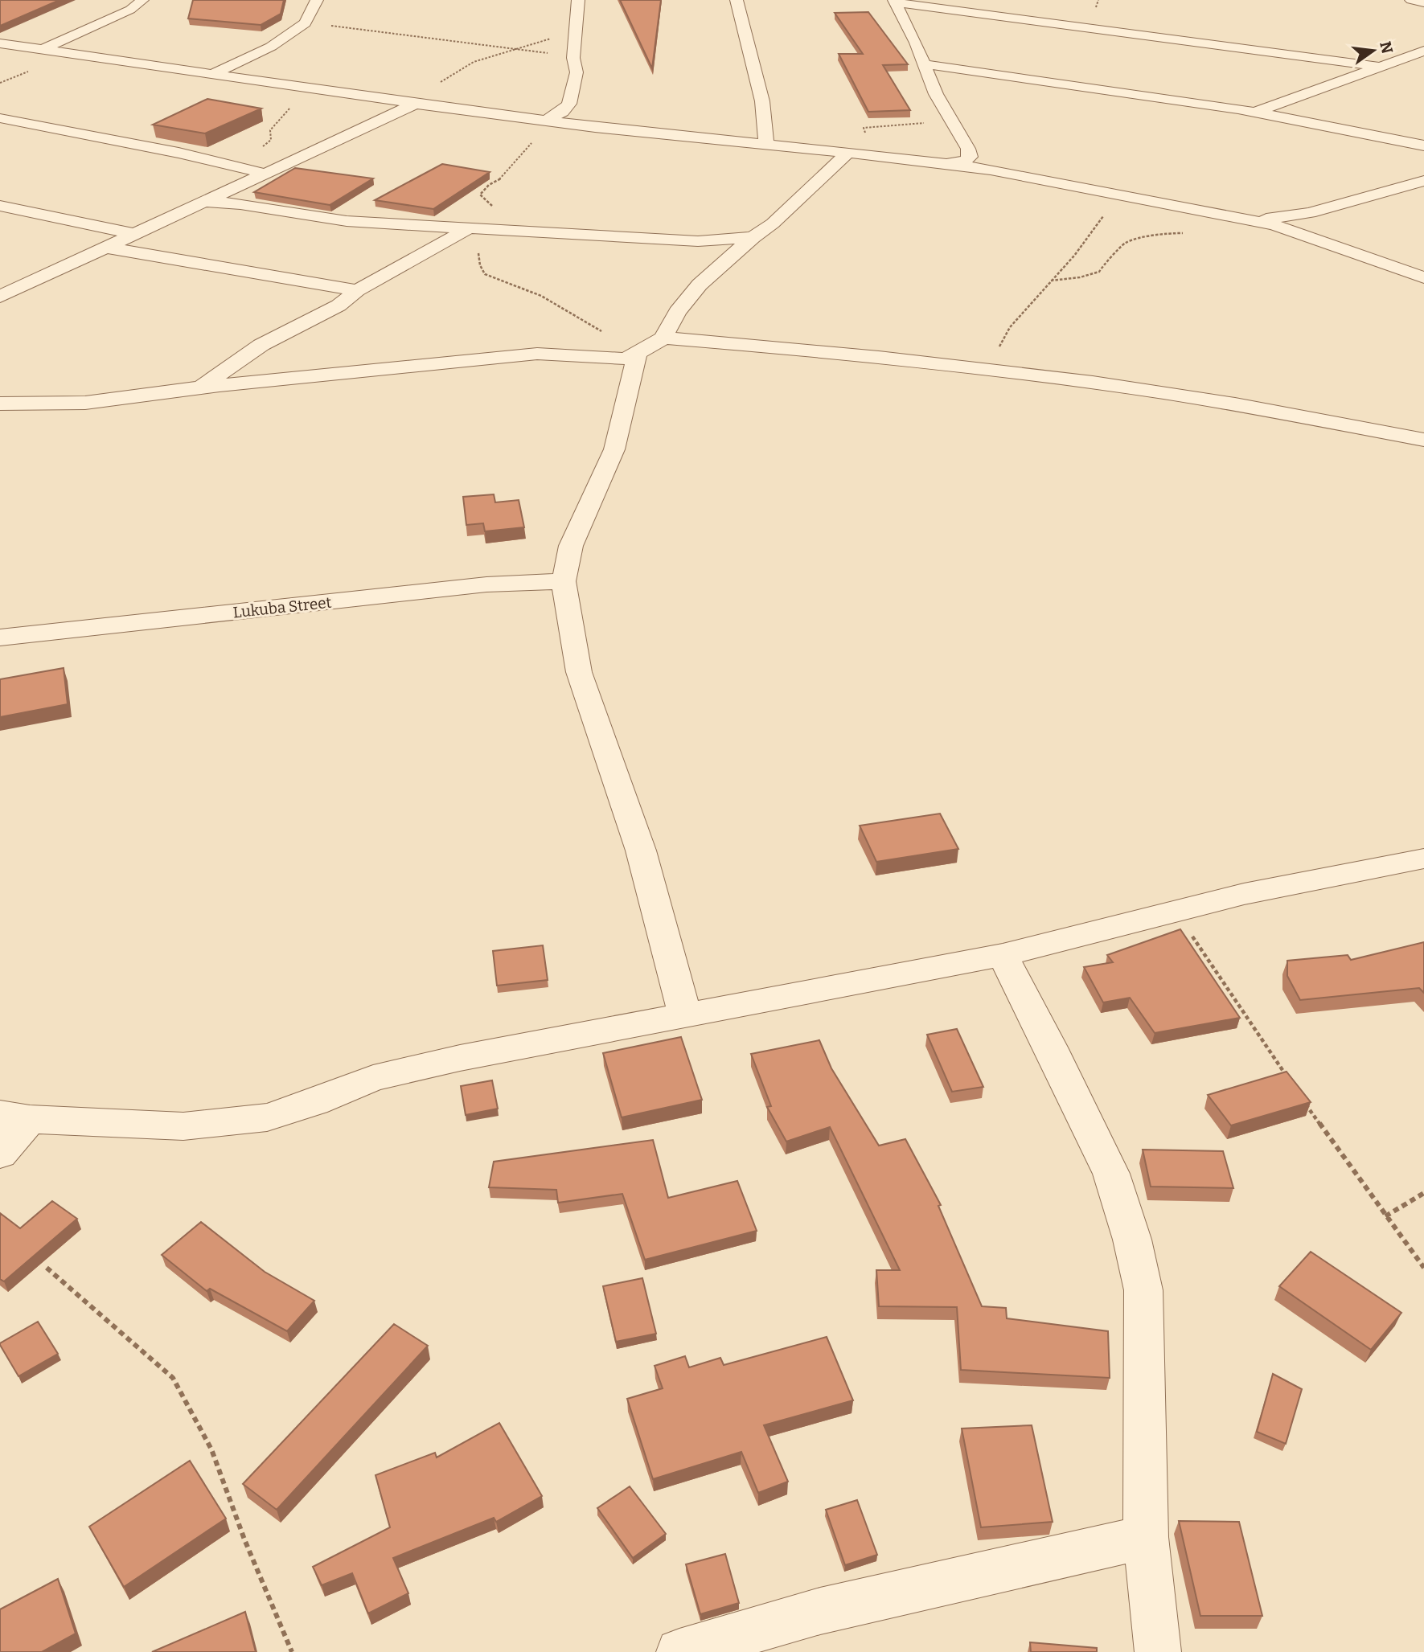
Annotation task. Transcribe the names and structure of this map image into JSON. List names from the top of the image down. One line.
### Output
{"streets":{"street":["Lukuba Street"]},"north":"right"}
